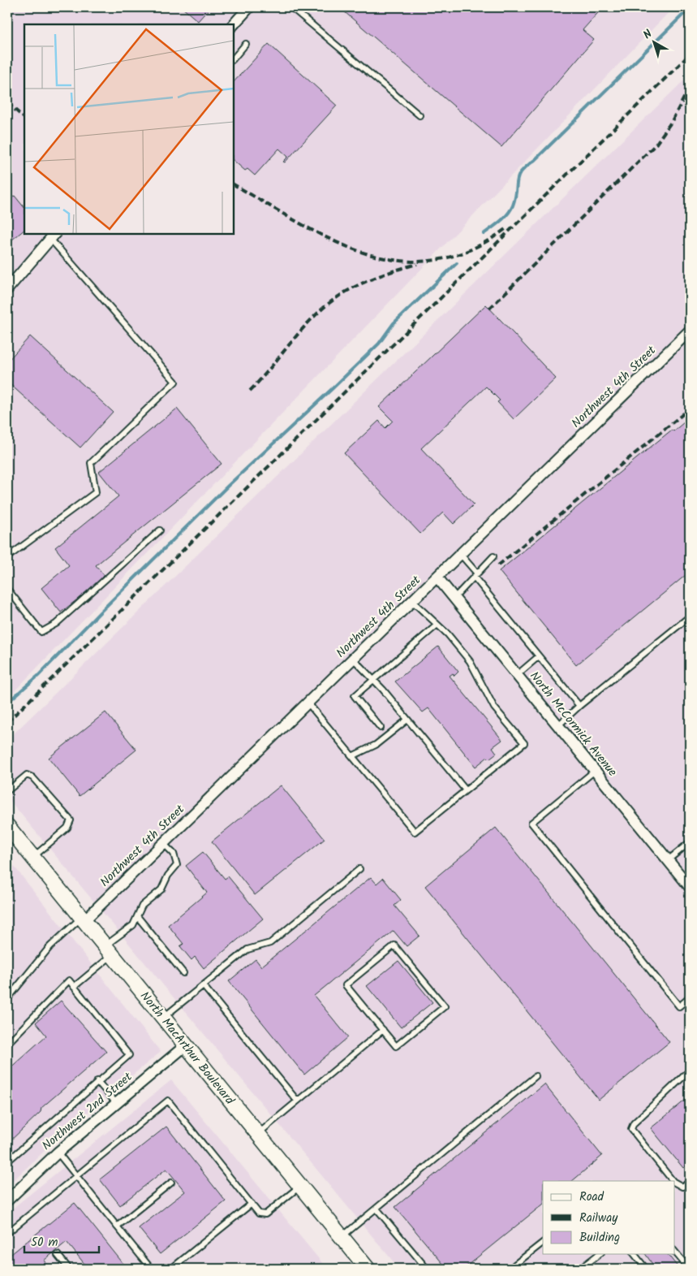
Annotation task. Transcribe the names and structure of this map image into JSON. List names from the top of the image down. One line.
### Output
{"streets":{"main road":["North MacArthur Boulevard"],"street":["Northwest 4th Street","North McCormick Avenue","Northwest 2nd Street"]},"crossings":[["Northwest 4th Street","North McCormick Avenue"],["Northwest 4th Street","North MacArthur Boulevard"],["North MacArthur Boulevard","Northwest 2nd Street"]],"legend":["Road","Railway","Building"],"scale_bar":"50 m","north":"top left"}
